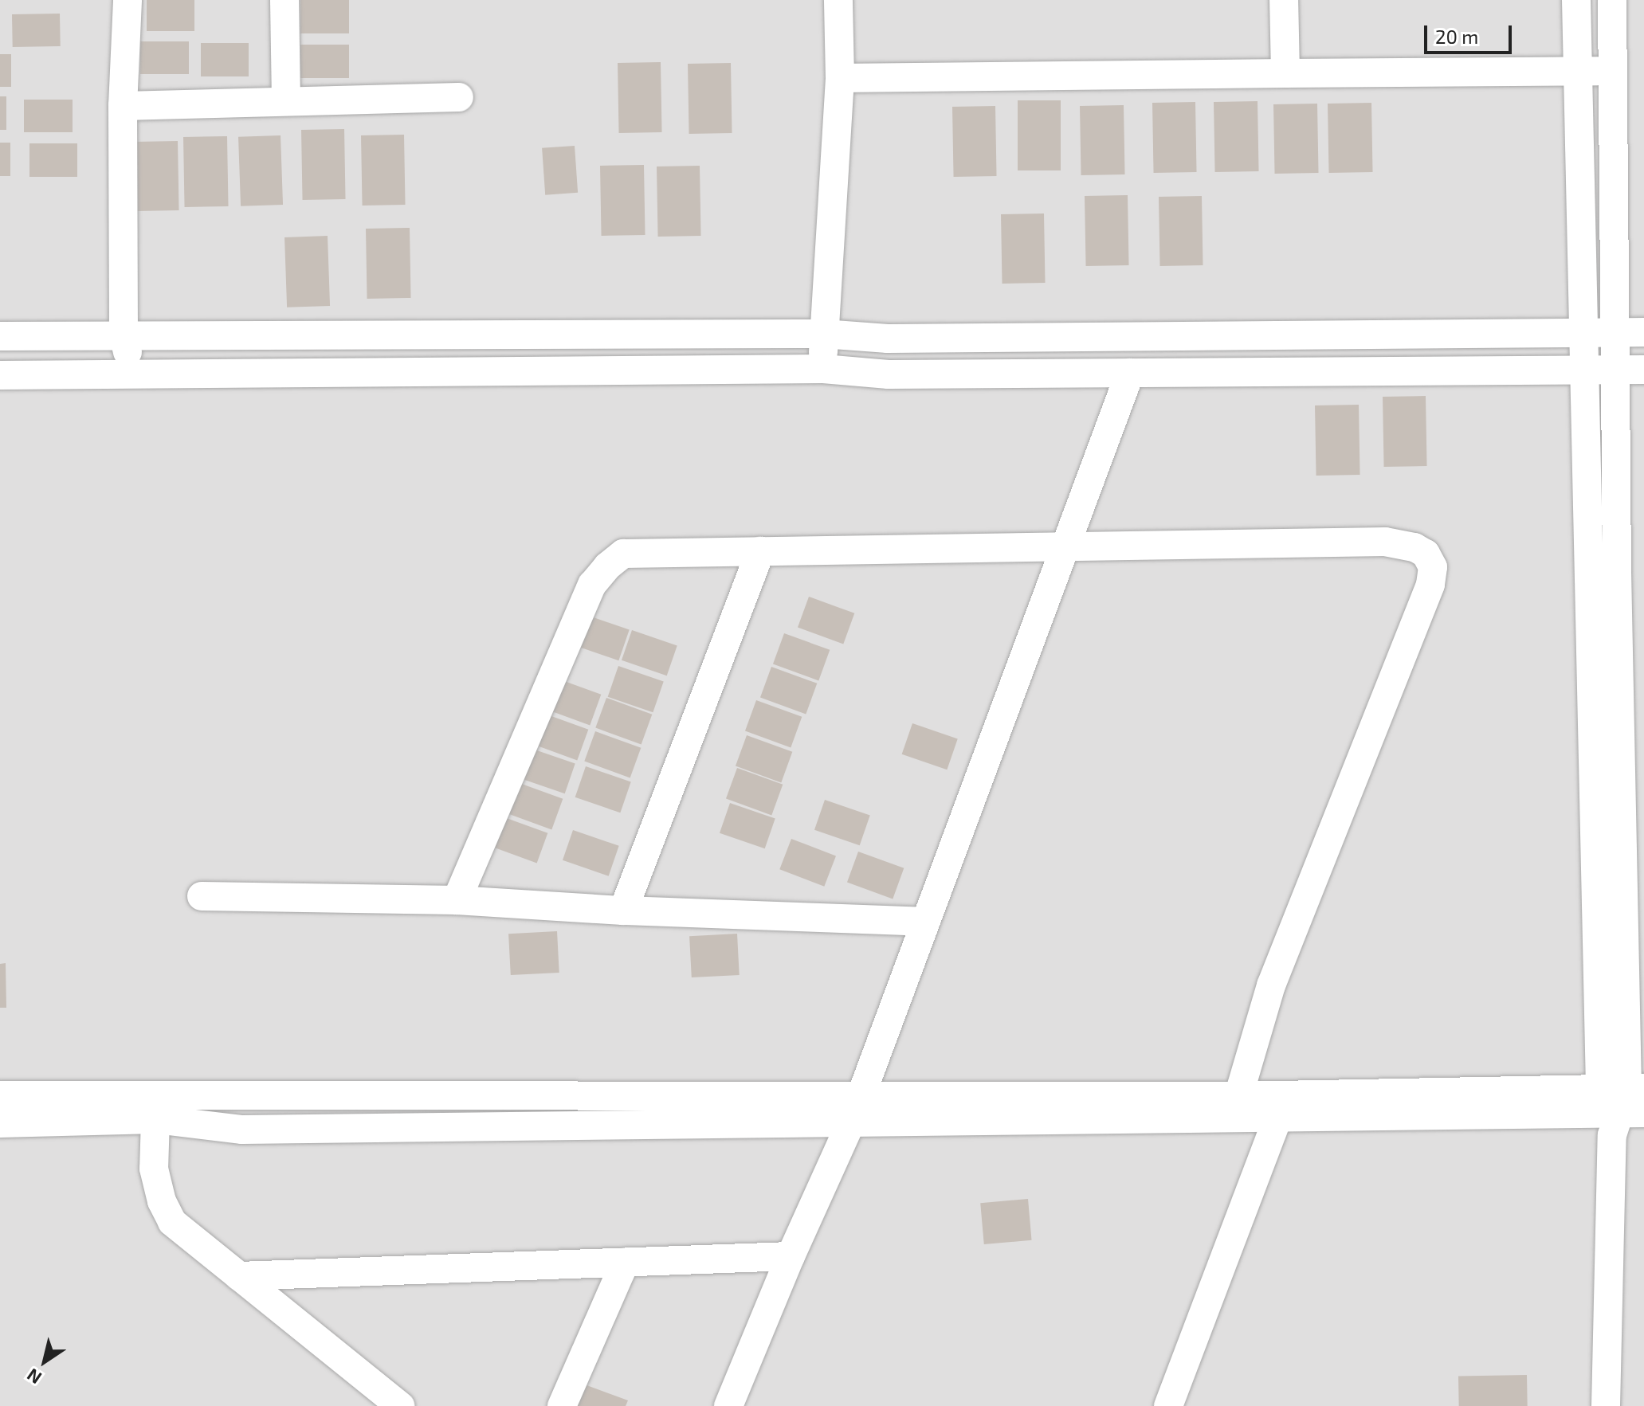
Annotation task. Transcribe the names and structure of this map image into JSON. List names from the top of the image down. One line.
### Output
{"scale_bar":"20 m","north":"bottom left"}
